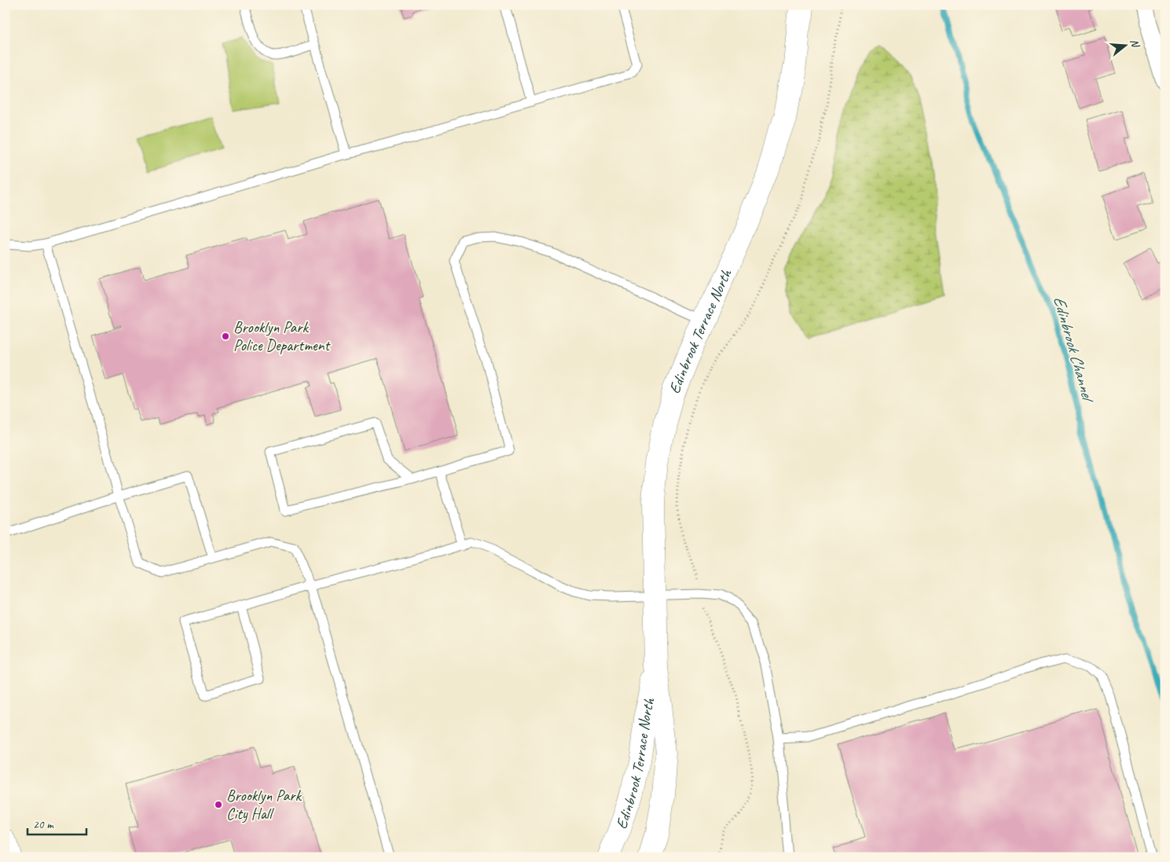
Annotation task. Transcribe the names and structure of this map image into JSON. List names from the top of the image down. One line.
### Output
{"streets":{"street":["Edinbrook Terrace North"]},"water":["Edinbrook Channel"],"places":["Brooklyn Park Police Department","Brooklyn Park City Hall"],"scale_bar":"20 m","north":"right"}
